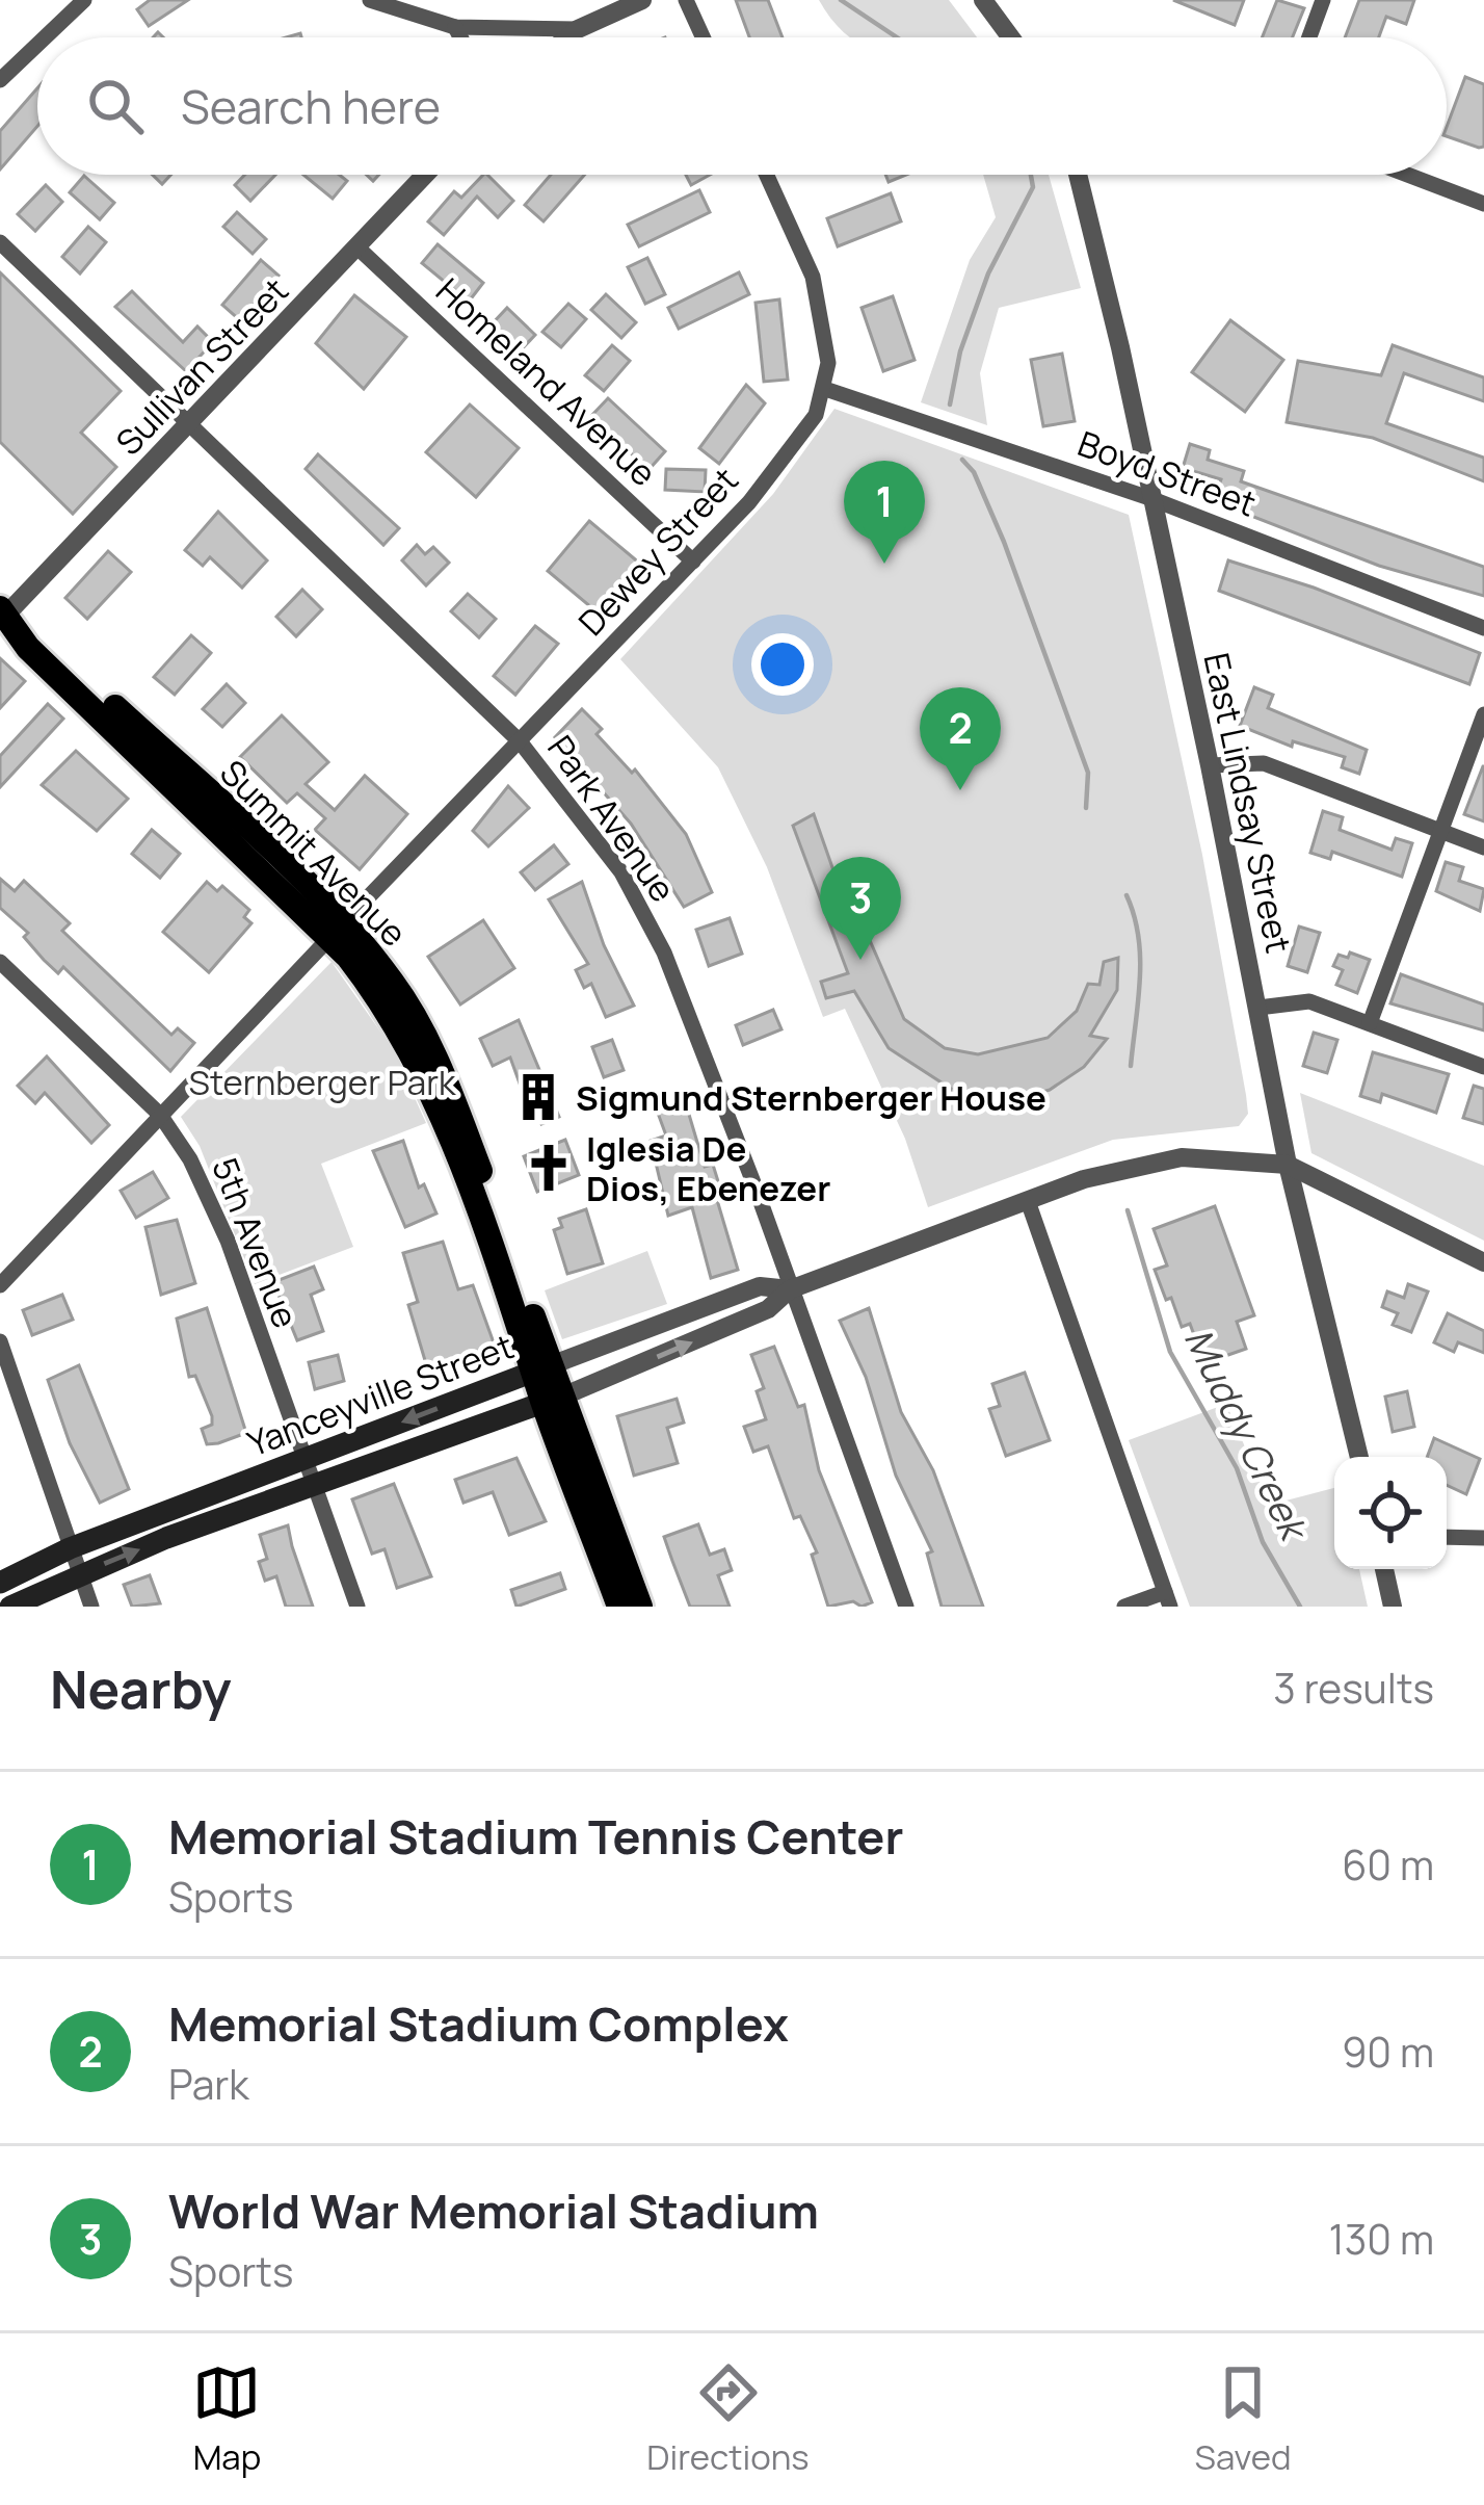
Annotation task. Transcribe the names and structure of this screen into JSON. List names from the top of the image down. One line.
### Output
{"streets":{"main road":["Summit Avenue","Yanceyville Street"],"street":["Sullivan Street","Homeland Avenue","Boyd Street","Dewey Street","East Lindsay Street","Park Avenue","5th Avenue"]},"crossings":[["Sullivan Street","Homeland Avenue"],["Sullivan Street","Park Avenue"],["Sullivan Street","Summit Avenue"],["Homeland Avenue","Dewey Street"],["Boyd Street","Dewey Street"],["Boyd Street","East Lindsay Street"],["Dewey Street","Park Avenue"],["Dewey Street","Summit Avenue"],["Dewey Street","5th Avenue"],["East Lindsay Street","Yanceyville Street"],["Park Avenue","Yanceyville Street"],["Summit Avenue","Yanceyville Street"],["5th Avenue","Yanceyville Street"]],"water":["Muddy Creek"],"parks":["Sternberger Park"],"places":{"building":["Sigmund Sternberger House"],"church":["Iglesia De Dios, Ebenezer"]},"page":{"search":"Search here","pins":["1","2","3"],"heading":["Nearby","3 results"],"list":[{"mark":"1","name":"Memorial Stadium Tennis Center","note":"Sports","value":"60 m"},{"mark":"2","name":"Memorial Stadium Complex","note":"Park","value":"90 m"},{"mark":"3","name":"World War Memorial Stadium","note":"Sports","value":"130 m"}],"nav":["Map","Directions","Saved"]}}
